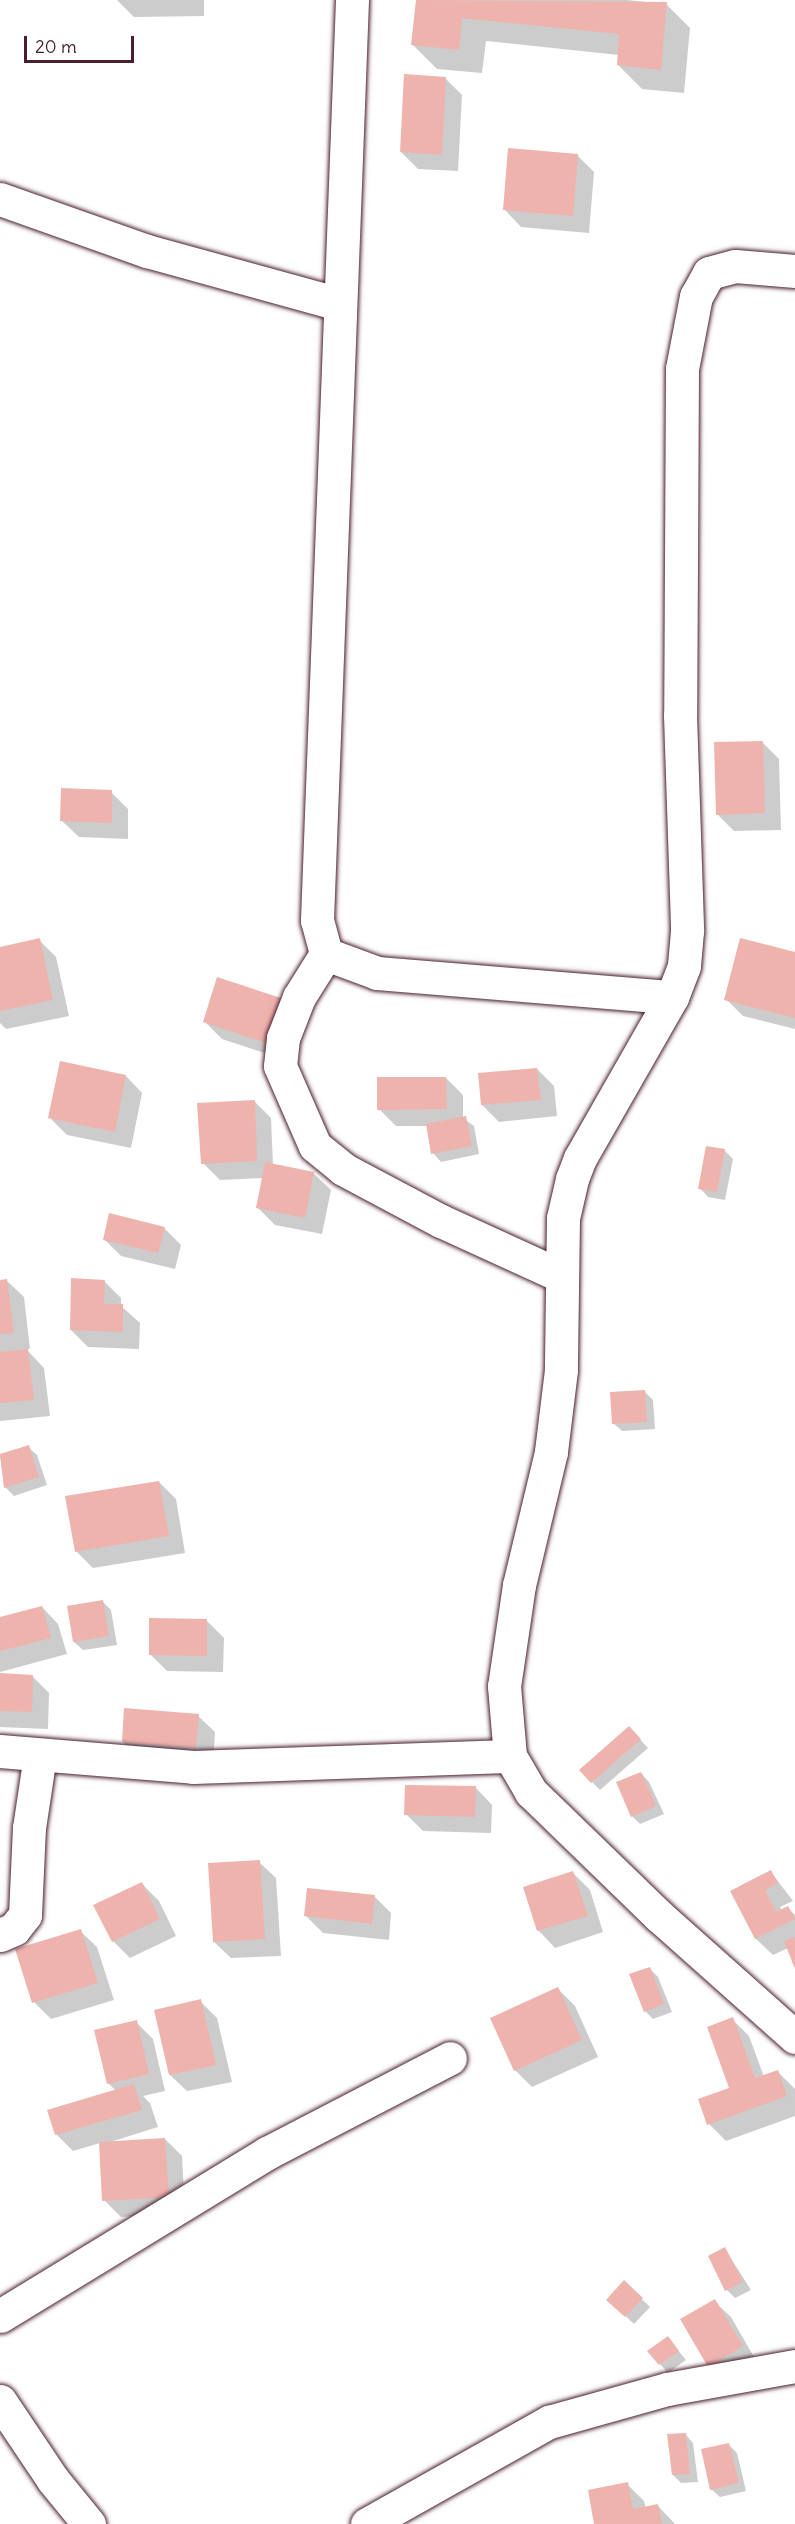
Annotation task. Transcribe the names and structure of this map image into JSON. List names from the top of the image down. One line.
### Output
{"scale_bar":"20 m"}
